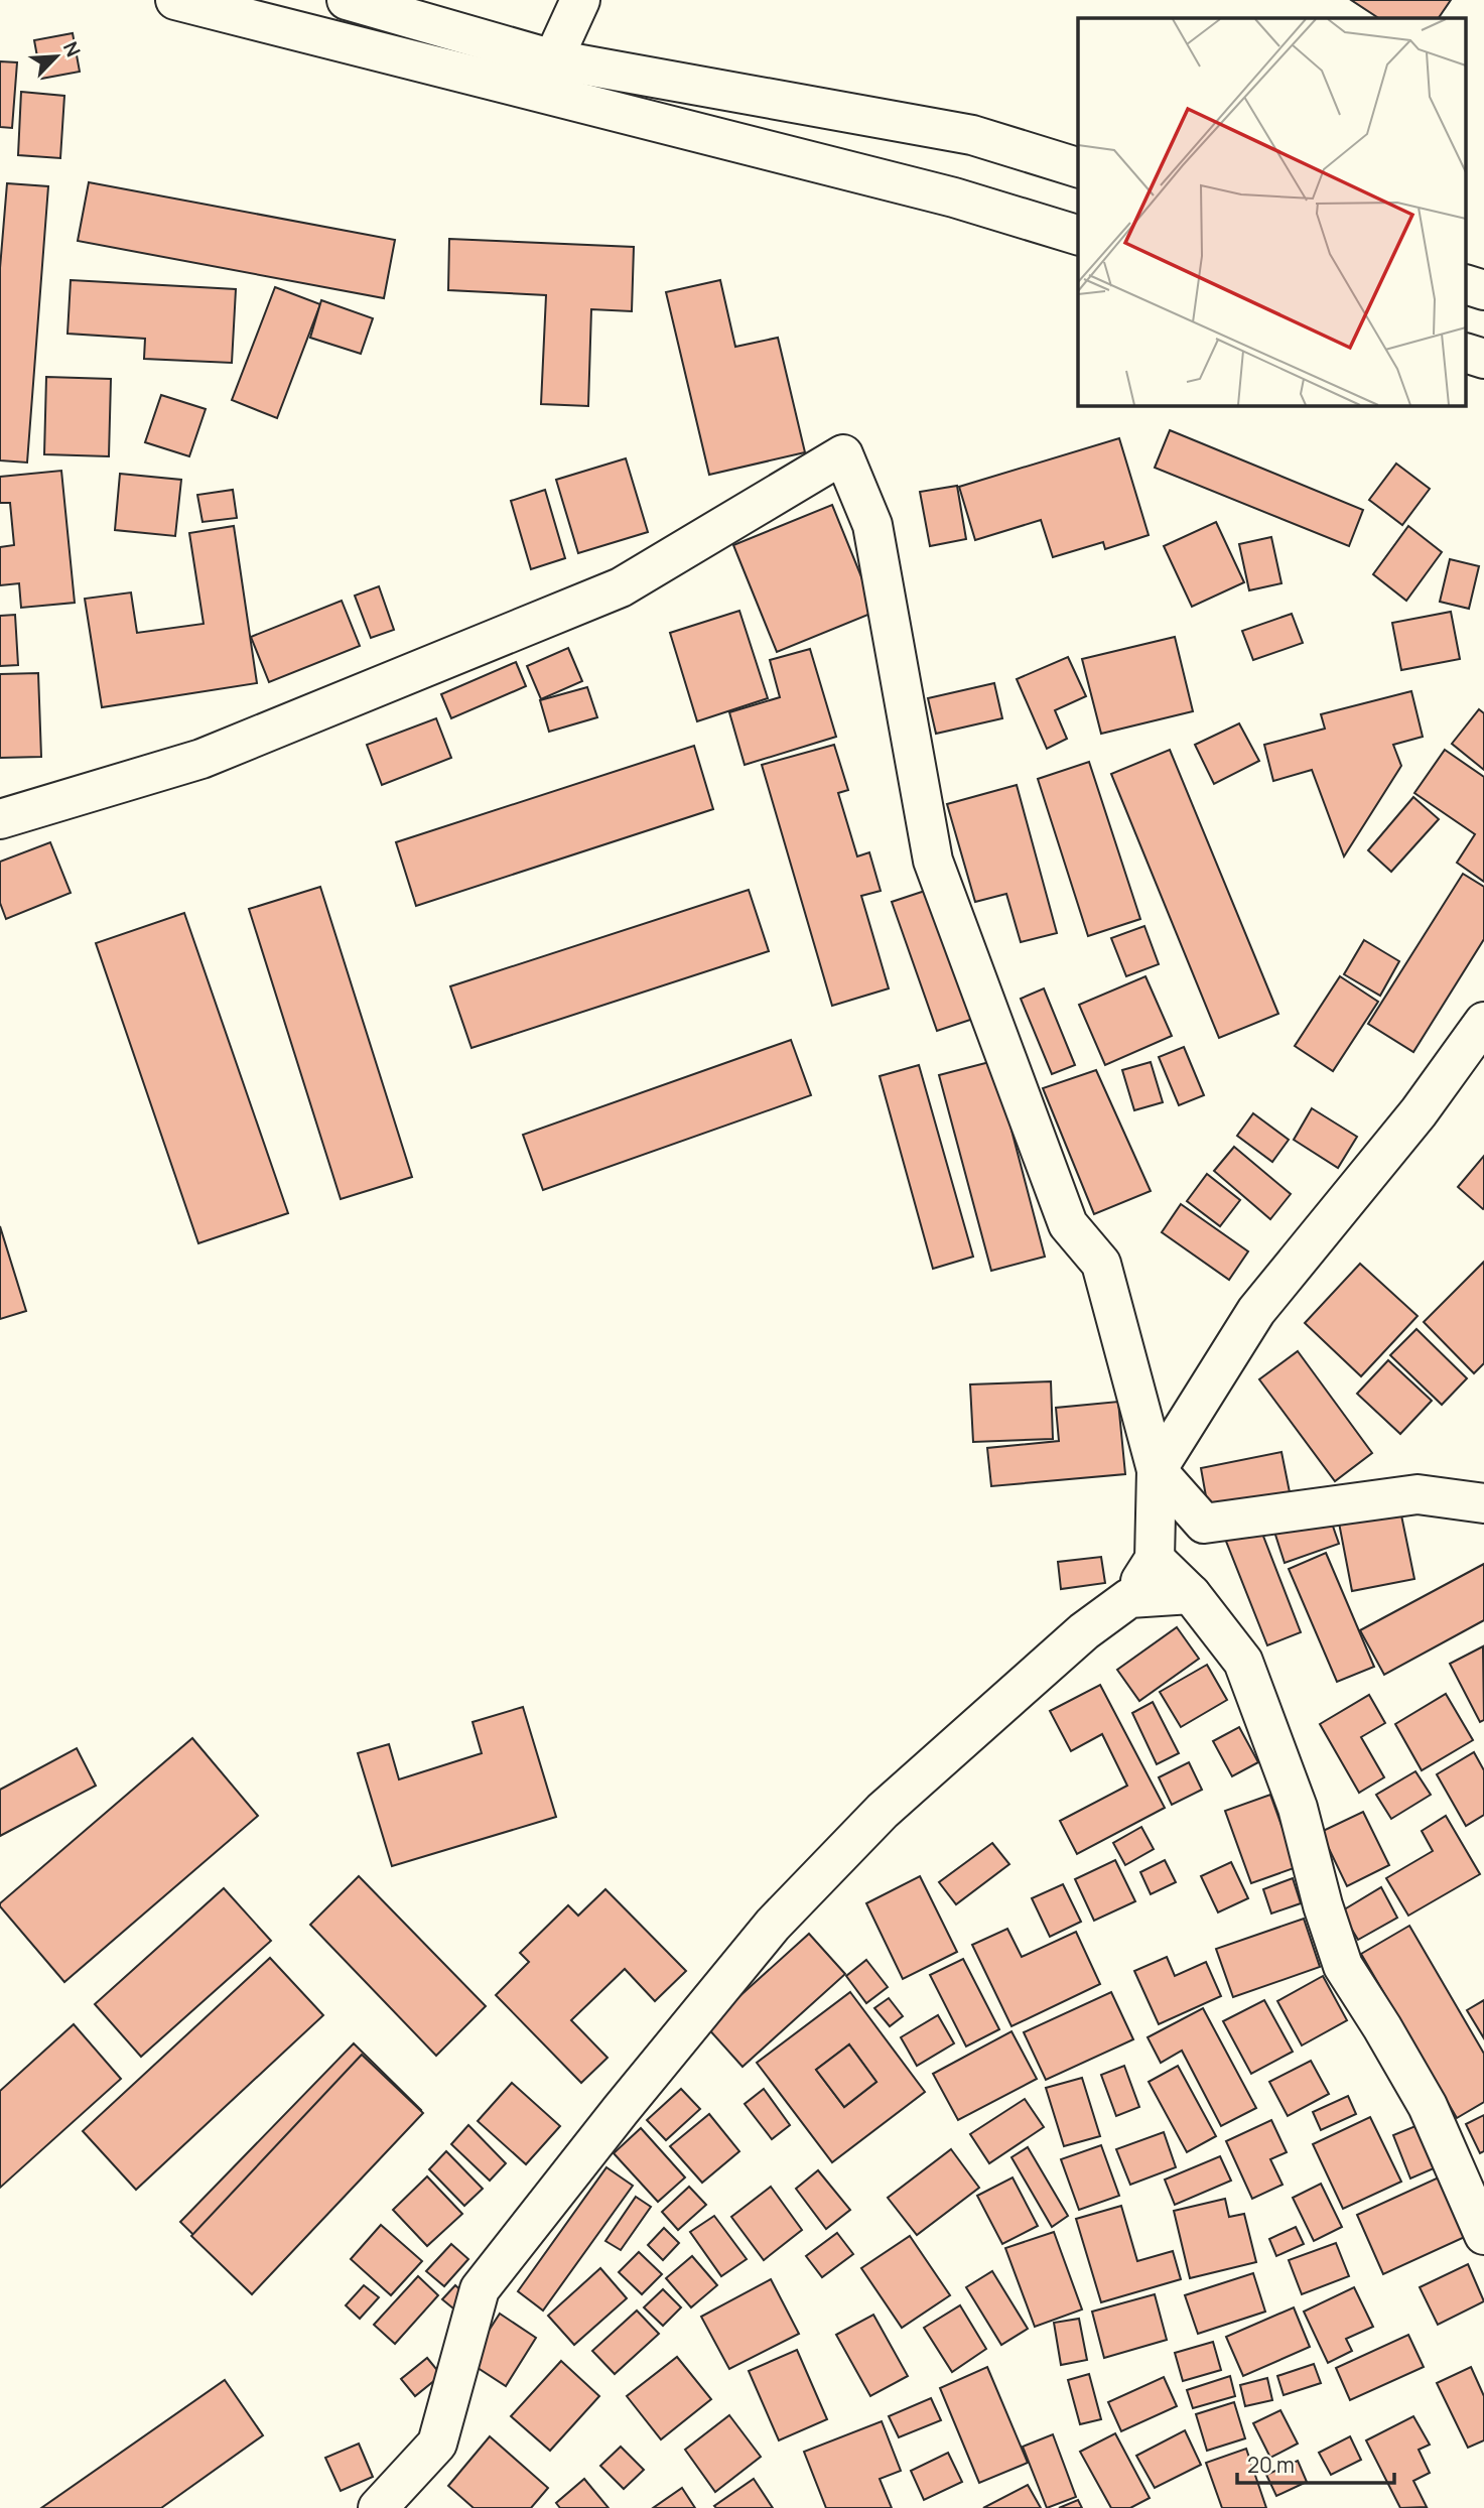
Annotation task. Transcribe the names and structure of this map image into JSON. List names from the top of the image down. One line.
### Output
{"scale_bar":"20 m","north":"top right"}
